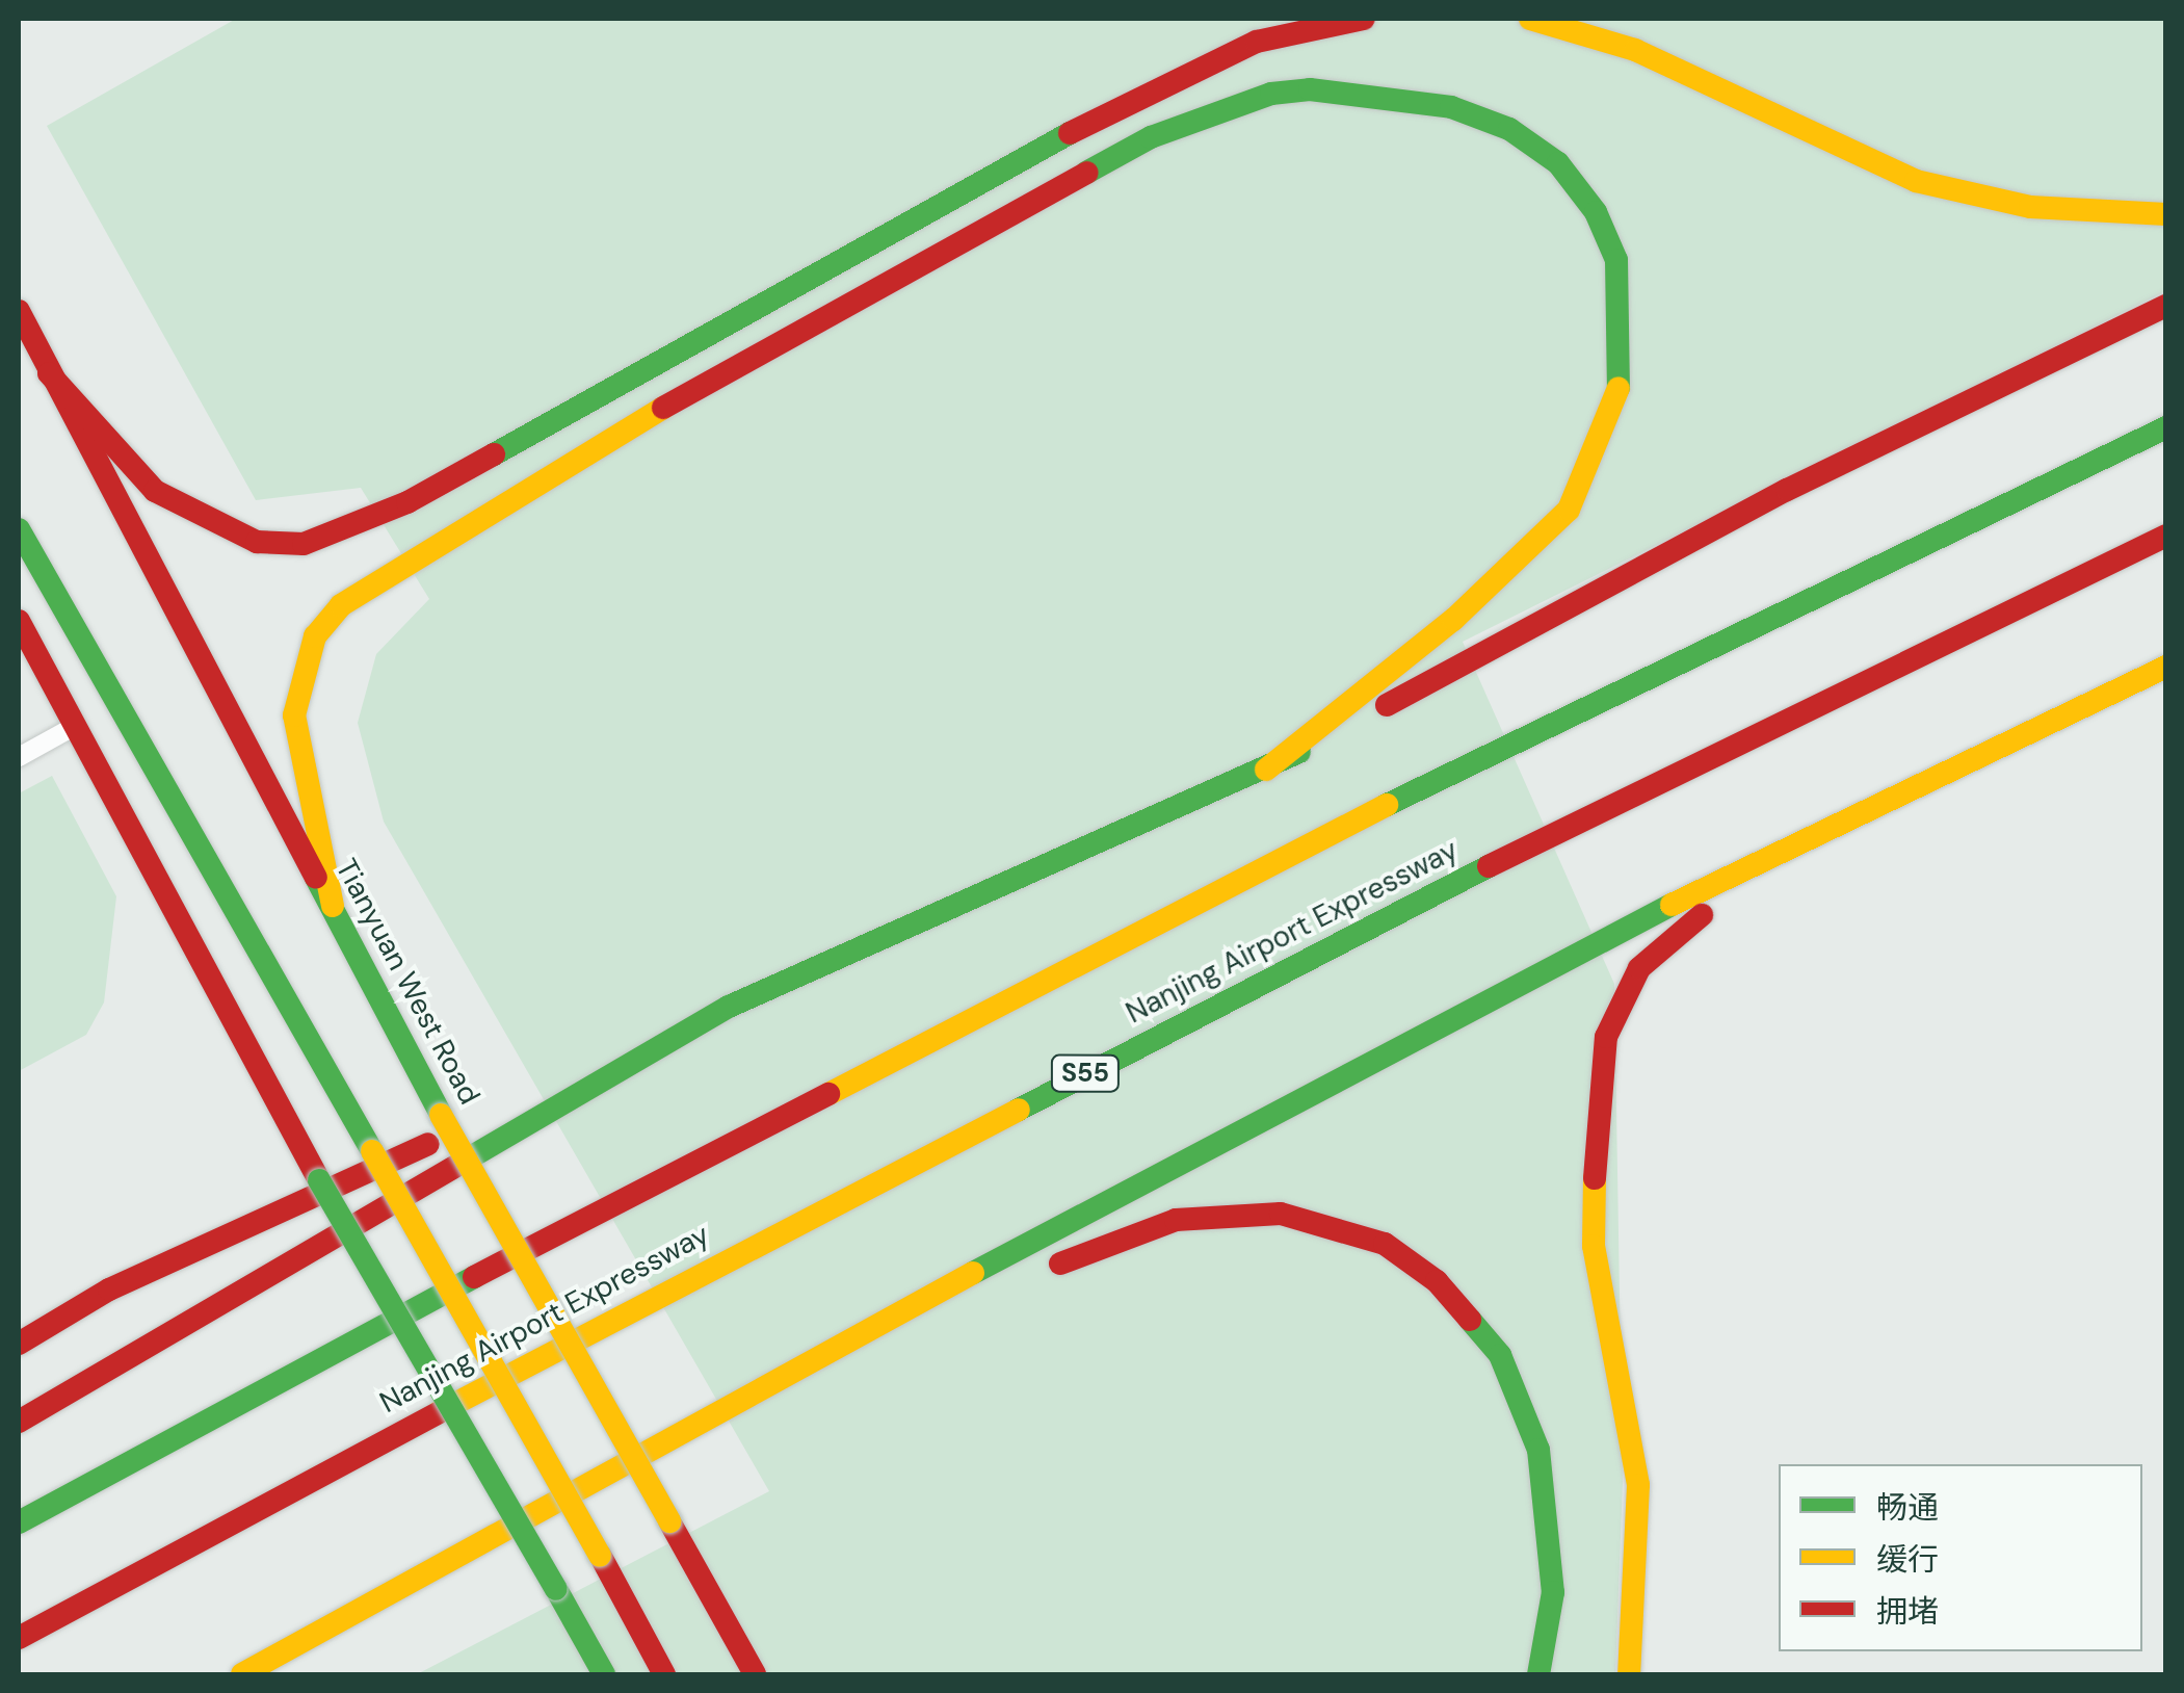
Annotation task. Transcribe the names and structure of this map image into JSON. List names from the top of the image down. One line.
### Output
{"streets":{"main road":["Nanjing Airport Expressway","Tianyuan West Road","S55"]},"legend":["畅通","缓行","拥堵"]}
